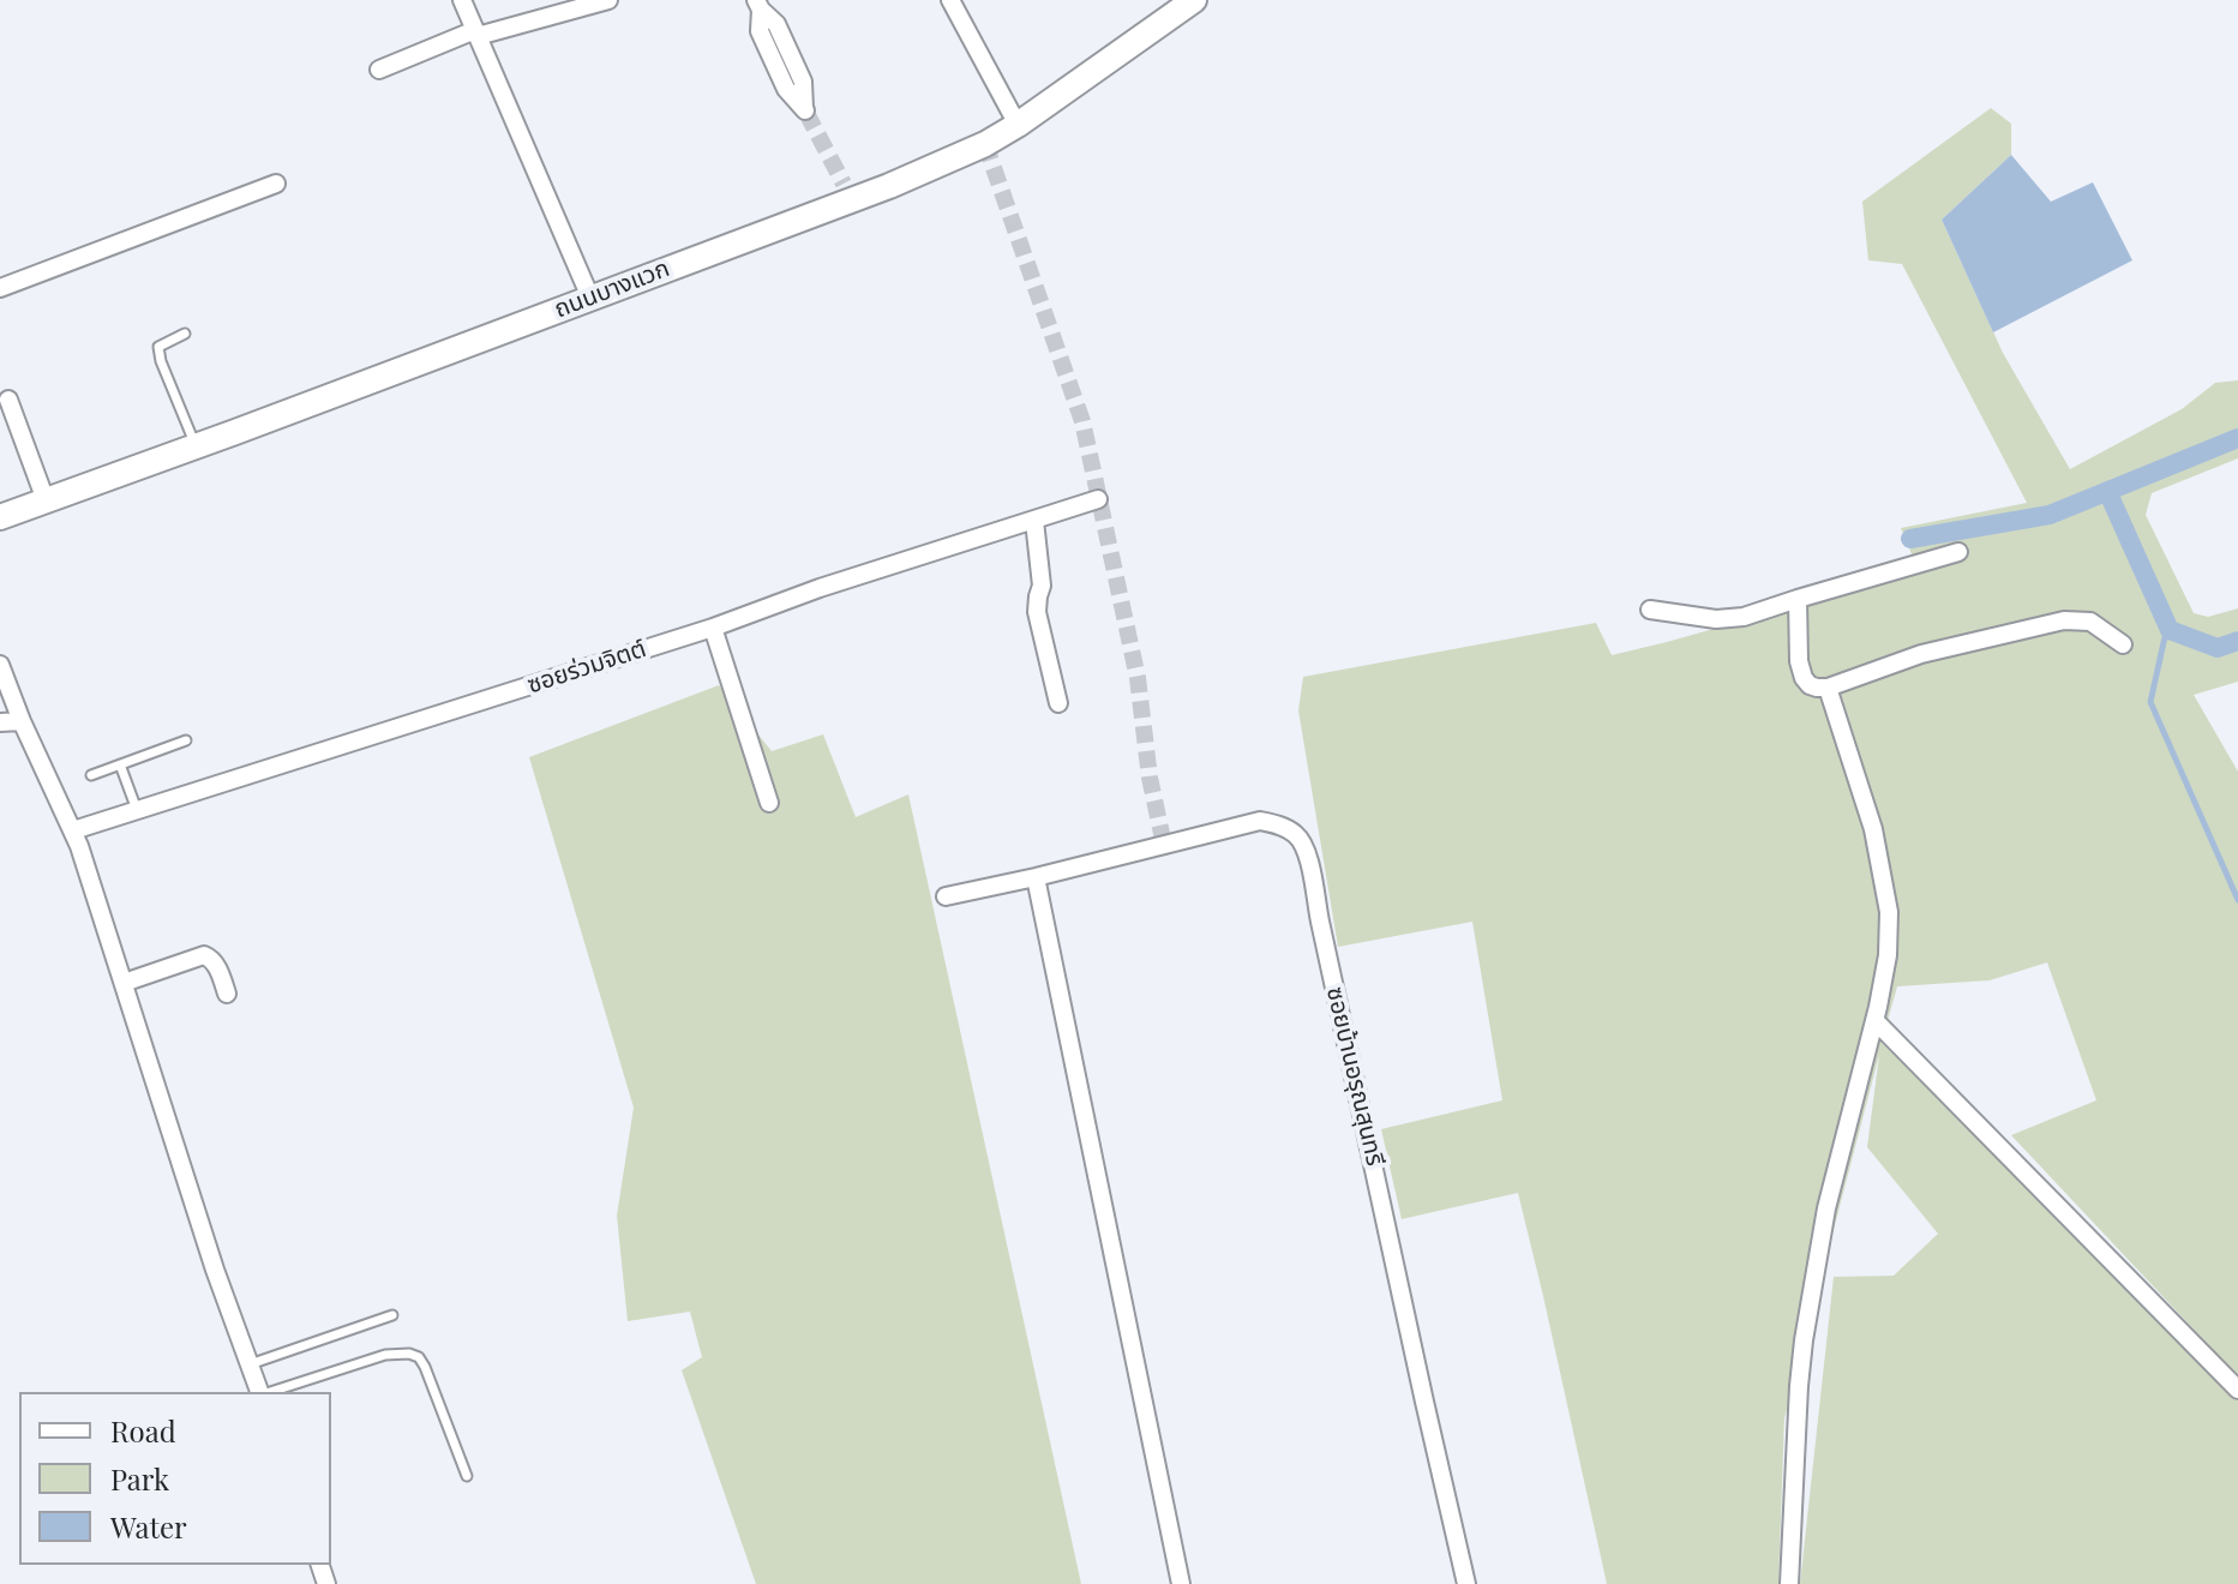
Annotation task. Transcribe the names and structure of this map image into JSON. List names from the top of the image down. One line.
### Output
{"streets":{"main road":["ถนนบางแวก"],"street":["ซอยร่วมจิตต์","ซอยบ้านอรุณสุนทรี"]},"legend":["Road","Park","Water"]}
